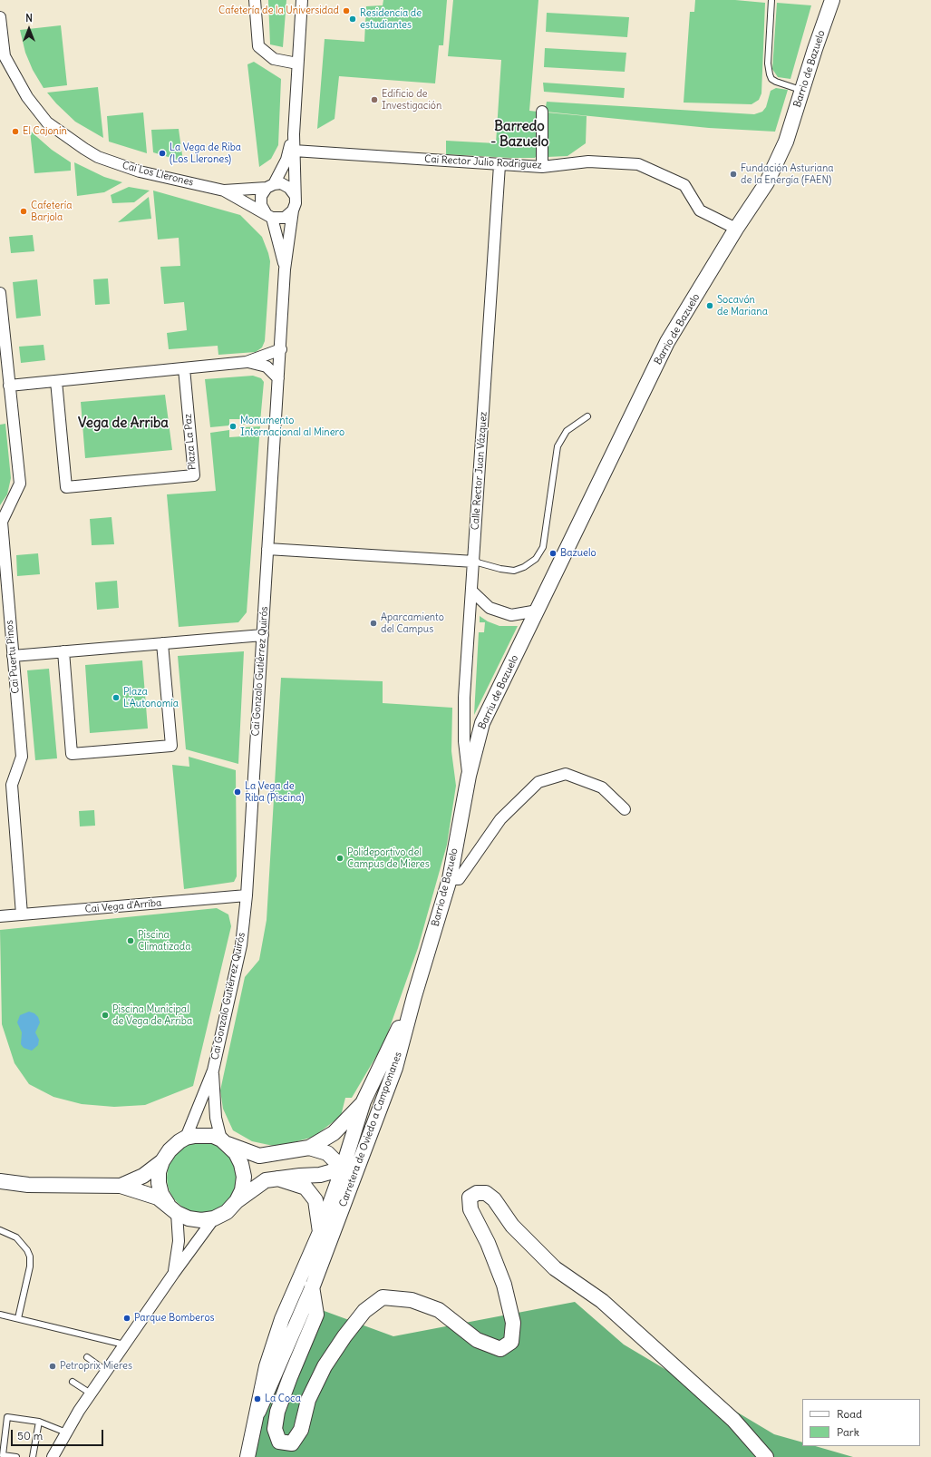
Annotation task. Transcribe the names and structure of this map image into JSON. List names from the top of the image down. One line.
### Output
{"streets":{"street":["Barrio de Bazuelo","Cai Rector Julio Rodríguez","Cai Los Llerones","Plaza La Paz","Calle Rector Juan Vázquez","Cai Puertu Pinos","Cai Gonzalo Gutiérrez Quirós","Barriu de Bazuelo","Cai Vega d'Arriba","Carretera de Oviedo a Campomanes"]},"crossings":[["Barrio de Bazuelo","Cai Rector Julio Rodríguez"],["Barrio de Bazuelo","Calle Rector Juan Vázquez"],["Barrio de Bazuelo","Barriu de Bazuelo"],["Barrio de Bazuelo","Carretera de Oviedo a Campomanes"],["Cai Rector Julio Rodríguez","Calle Rector Juan Vázquez"],["Cai Rector Julio Rodríguez","Cai Gonzalo Gutiérrez Quirós"],["Calle Rector Juan Vázquez","Barriu de Bazuelo"],["Cai Puertu Pinos","Cai Vega d'Arriba"],["Cai Gonzalo Gutiérrez Quirós","Cai Vega d'Arriba"]],"districts":["Barredo - Bazuelo","Vega de Arriba"],"places":["Cafetería de la Universidad","Residencia de estudiantes","Edificio de Investigación","El Cajonín","La Vega de Riba (Los Llerones)","Fundación Asturiana de la Energía (FAEN)","Cafetería Barjola","Socavón de Mariana","Monumento Internacional al Minero","Bazuelo","Aparcamiento del Campus","Plaza L'Autonomía","La Vega de Riba (Piscina)","Polideportivo del Campus de Mieres","Piscina Climatizada","Piscina Municipal de Vega de Arriba","Parque Bomberos","Petroprix Mieres","La Coca"],"legend":["Road","Park"],"scale_bar":"50 m","north":"top"}
